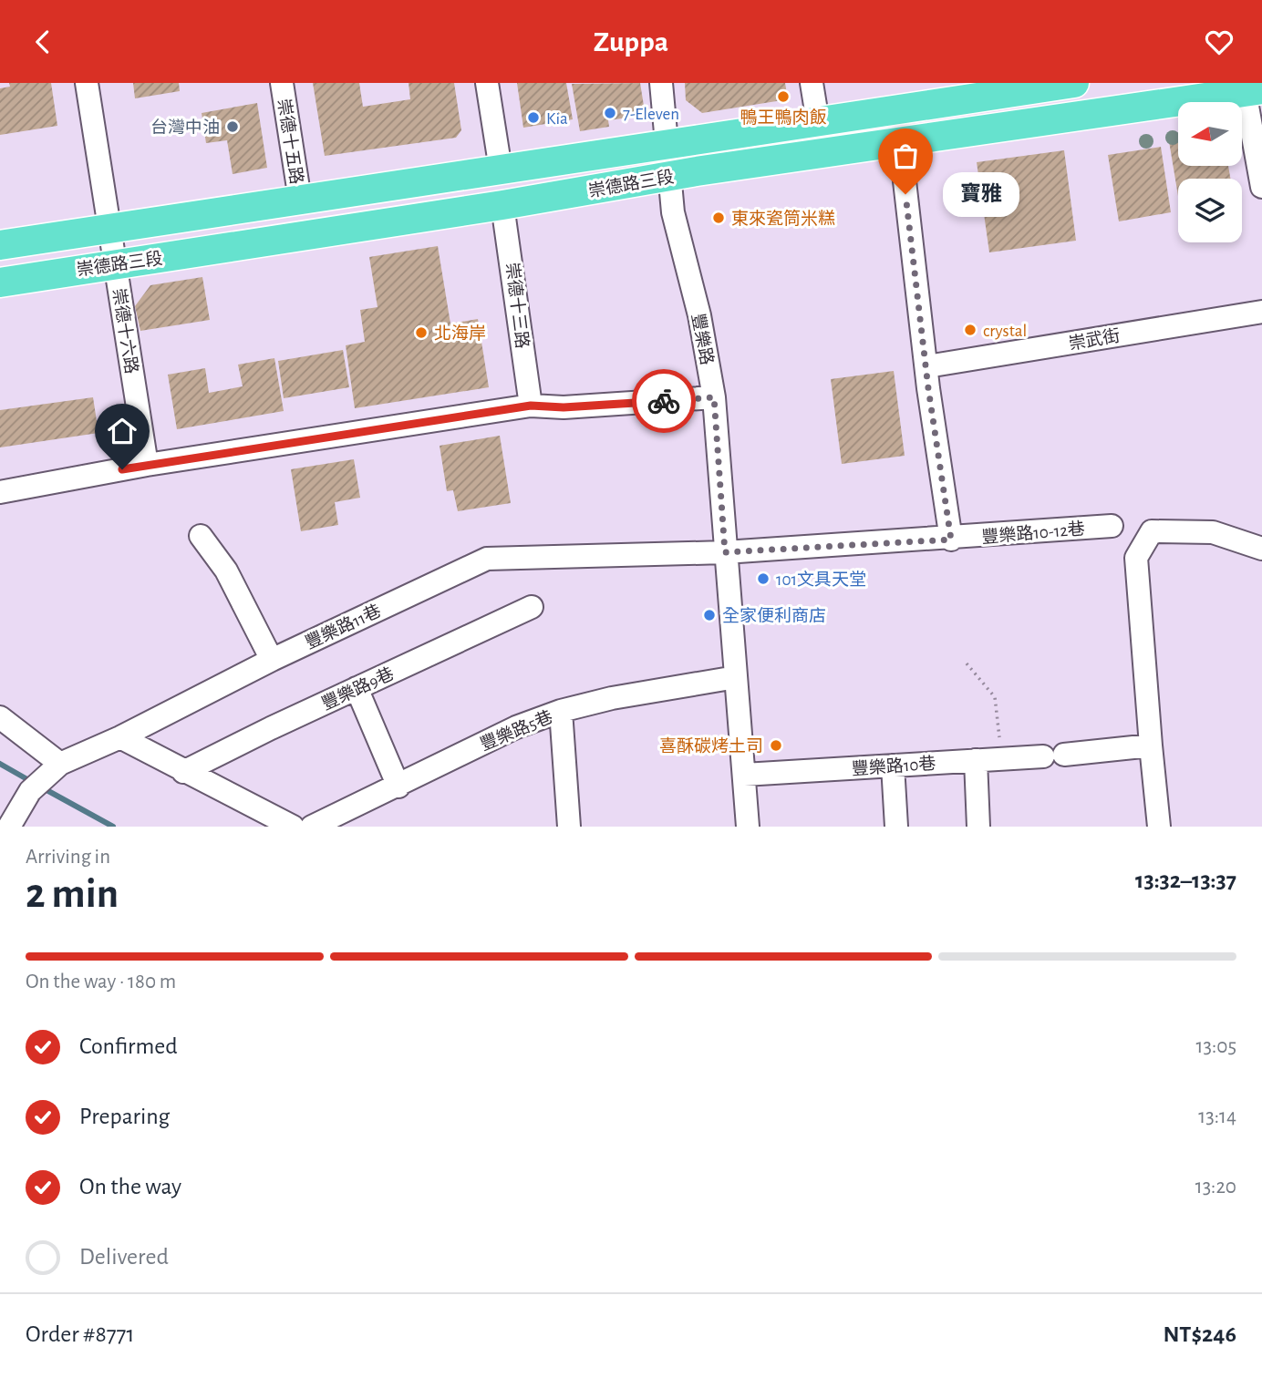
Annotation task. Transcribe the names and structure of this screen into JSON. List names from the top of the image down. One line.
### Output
{"streets":{"main road":["崇德路三段"],"street":["崇德十五路","崇德十三路","崇德十六路","豐樂路","崇武街","豐樂路10-12巷","豐樂路11巷","豐樂路9巷","豐樂路5巷","豐樂路10巷"]},"crossings":[["崇德十五路","崇德路三段"],["崇德路三段","崇德十三路"],["崇德路三段","崇德十六路"],["崇德路三段","豐樂路"],["豐樂路","豐樂路10-12巷"],["豐樂路","豐樂路11巷"],["豐樂路","豐樂路5巷"],["豐樂路","豐樂路10巷"],["豐樂路10-12巷","豐樂路11巷"]],"places":["鴨王鴨肉飯","7-Eleven","Kia","台灣中油","寶雅","東來瓷筒米糕","crystal","北海岸","101文具天堂","全家便利商店","喜酥碳烤土司"],"north":"left","page":{"header":"Zuppa","bubble":"寶雅","heading":["2 min","Arriving in","13:32–13:37"],"panel":["Order #8771","NT$246"],"bar":"On the way · 180 m","list":[["Confirmed","13:05"],["Preparing","13:14"],["On the way","13:20"],"Delivered"]}}
